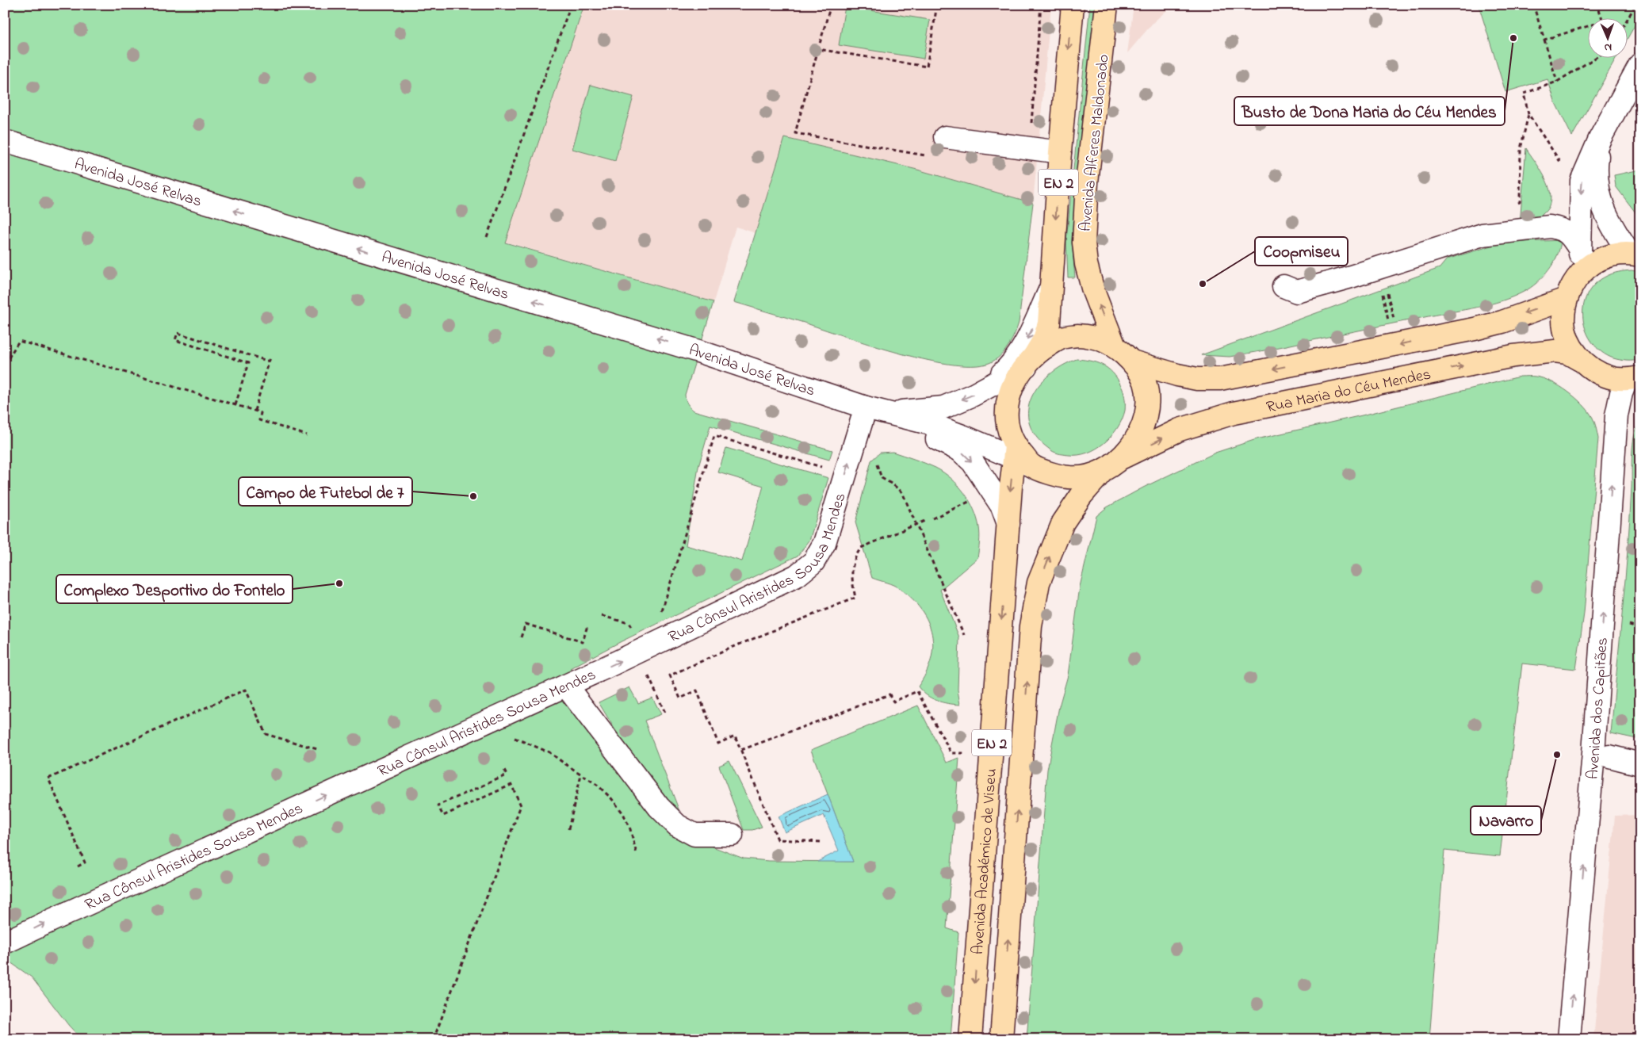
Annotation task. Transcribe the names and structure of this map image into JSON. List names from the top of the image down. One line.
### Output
{"streets":{"main road":["Avenida Alferes Maldonado","EN 2","Rua Maria do Céu Mendes","Avenida Académico de Viseu"],"street":["Avenida José Relvas","Rua Cônsul Aristides Sousa Mendes","Avenida dos Capitães"]},"crossings":[["Avenida Alferes Maldonado","Avenida José Relvas"],["Avenida Alferes Maldonado","EN 2"],["Avenida Alferes Maldonado","Rua Maria do Céu Mendes"],["Avenida Alferes Maldonado","Avenida Académico de Viseu"],["Avenida José Relvas","EN 2"],["Avenida José Relvas","Rua Maria do Céu Mendes"],["Avenida José Relvas","Rua Cônsul Aristides Sousa Mendes"],["Avenida José Relvas","Avenida Académico de Viseu"],["EN 2","Rua Maria do Céu Mendes"],["EN 2","Avenida Académico de Viseu"],["Rua Maria do Céu Mendes","Avenida Académico de Viseu"]],"one_way":["Rua Cônsul Aristides Sousa Mendes","Avenida dos Capitães"],"places":["Busto de Dona Maria do Céu Mendes","Coopmiseu","Campo de Futebol de 7","Complexo Desportivo do Fontelo","Navarro"],"north":"bottom"}
